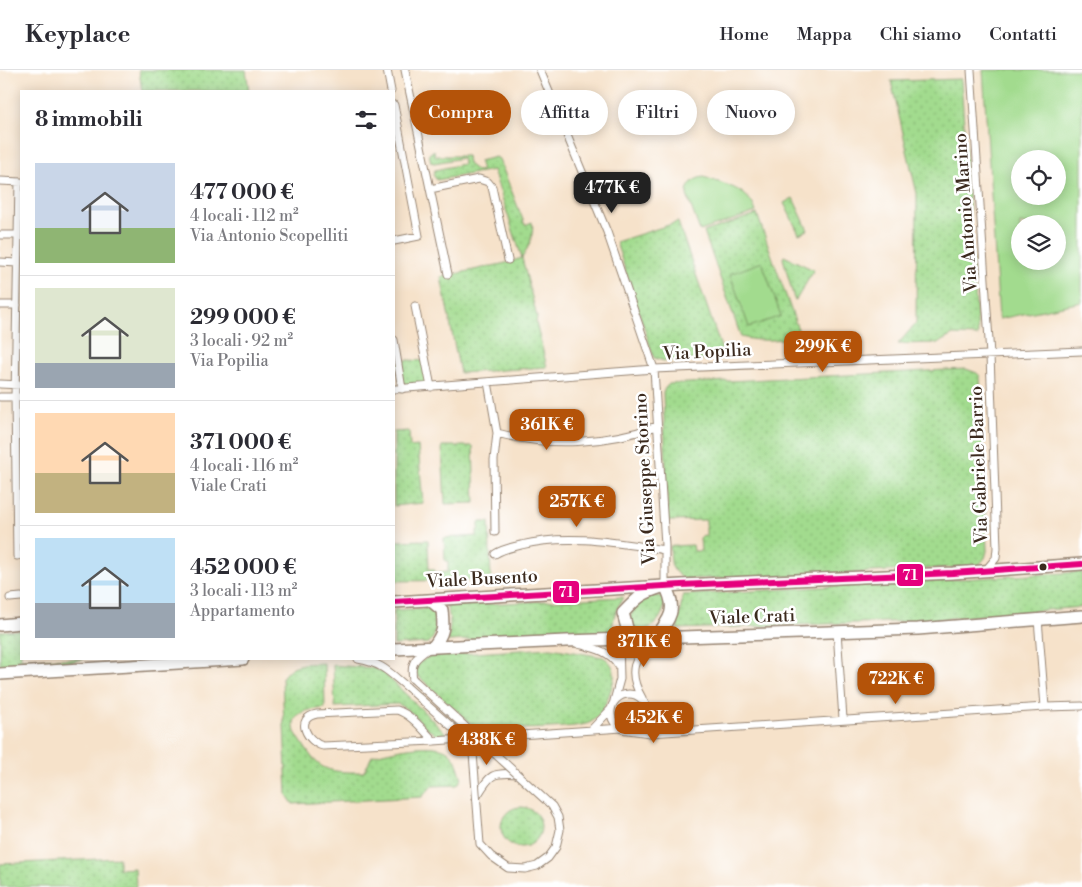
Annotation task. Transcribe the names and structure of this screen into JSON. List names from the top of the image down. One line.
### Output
{"streets":{"main road":["Viale Busento","Viale Crati"],"street":["Via Antonio Marino","Via Popilia","Via Gabriele Barrio","Via Giuseppe Storino"]},"crossings":[["Via Antonio Marino","Via Popilia"],["Via Antonio Marino","Via Gabriele Barrio"],["Via Popilia","Via Gabriele Barrio"],["Via Popilia","Via Giuseppe Storino"],["Via Gabriele Barrio","Viale Busento"],["Via Giuseppe Storino","Viale Busento"],["Via Giuseppe Storino","Viale Crati"],["Viale Busento","Viale Crati"]],"lines":["transit line 71"],"page":{"header":"Keyplace","nav":["Home","Mappa","Chi siamo","Contatti"],"chip":["Compra","Affitta","Filtri","Nuovo"],"heading":"8 immobili","list":[{"name":"477 000 €","note":"4 locali · 112 m² · Via Antonio Scopelliti"},{"name":"299 000 €","note":"3 locali · 92 m² · Via Popilia"},{"name":"371 000 €","note":"4 locali · 116 m² · Viale Crati"},{"name":"452 000 €","note":"3 locali · 113 m² · Appartamento"}],"price":["477K €","299K €","361K €","257K €","371K €","722K €","452K €","438K €"]}}
